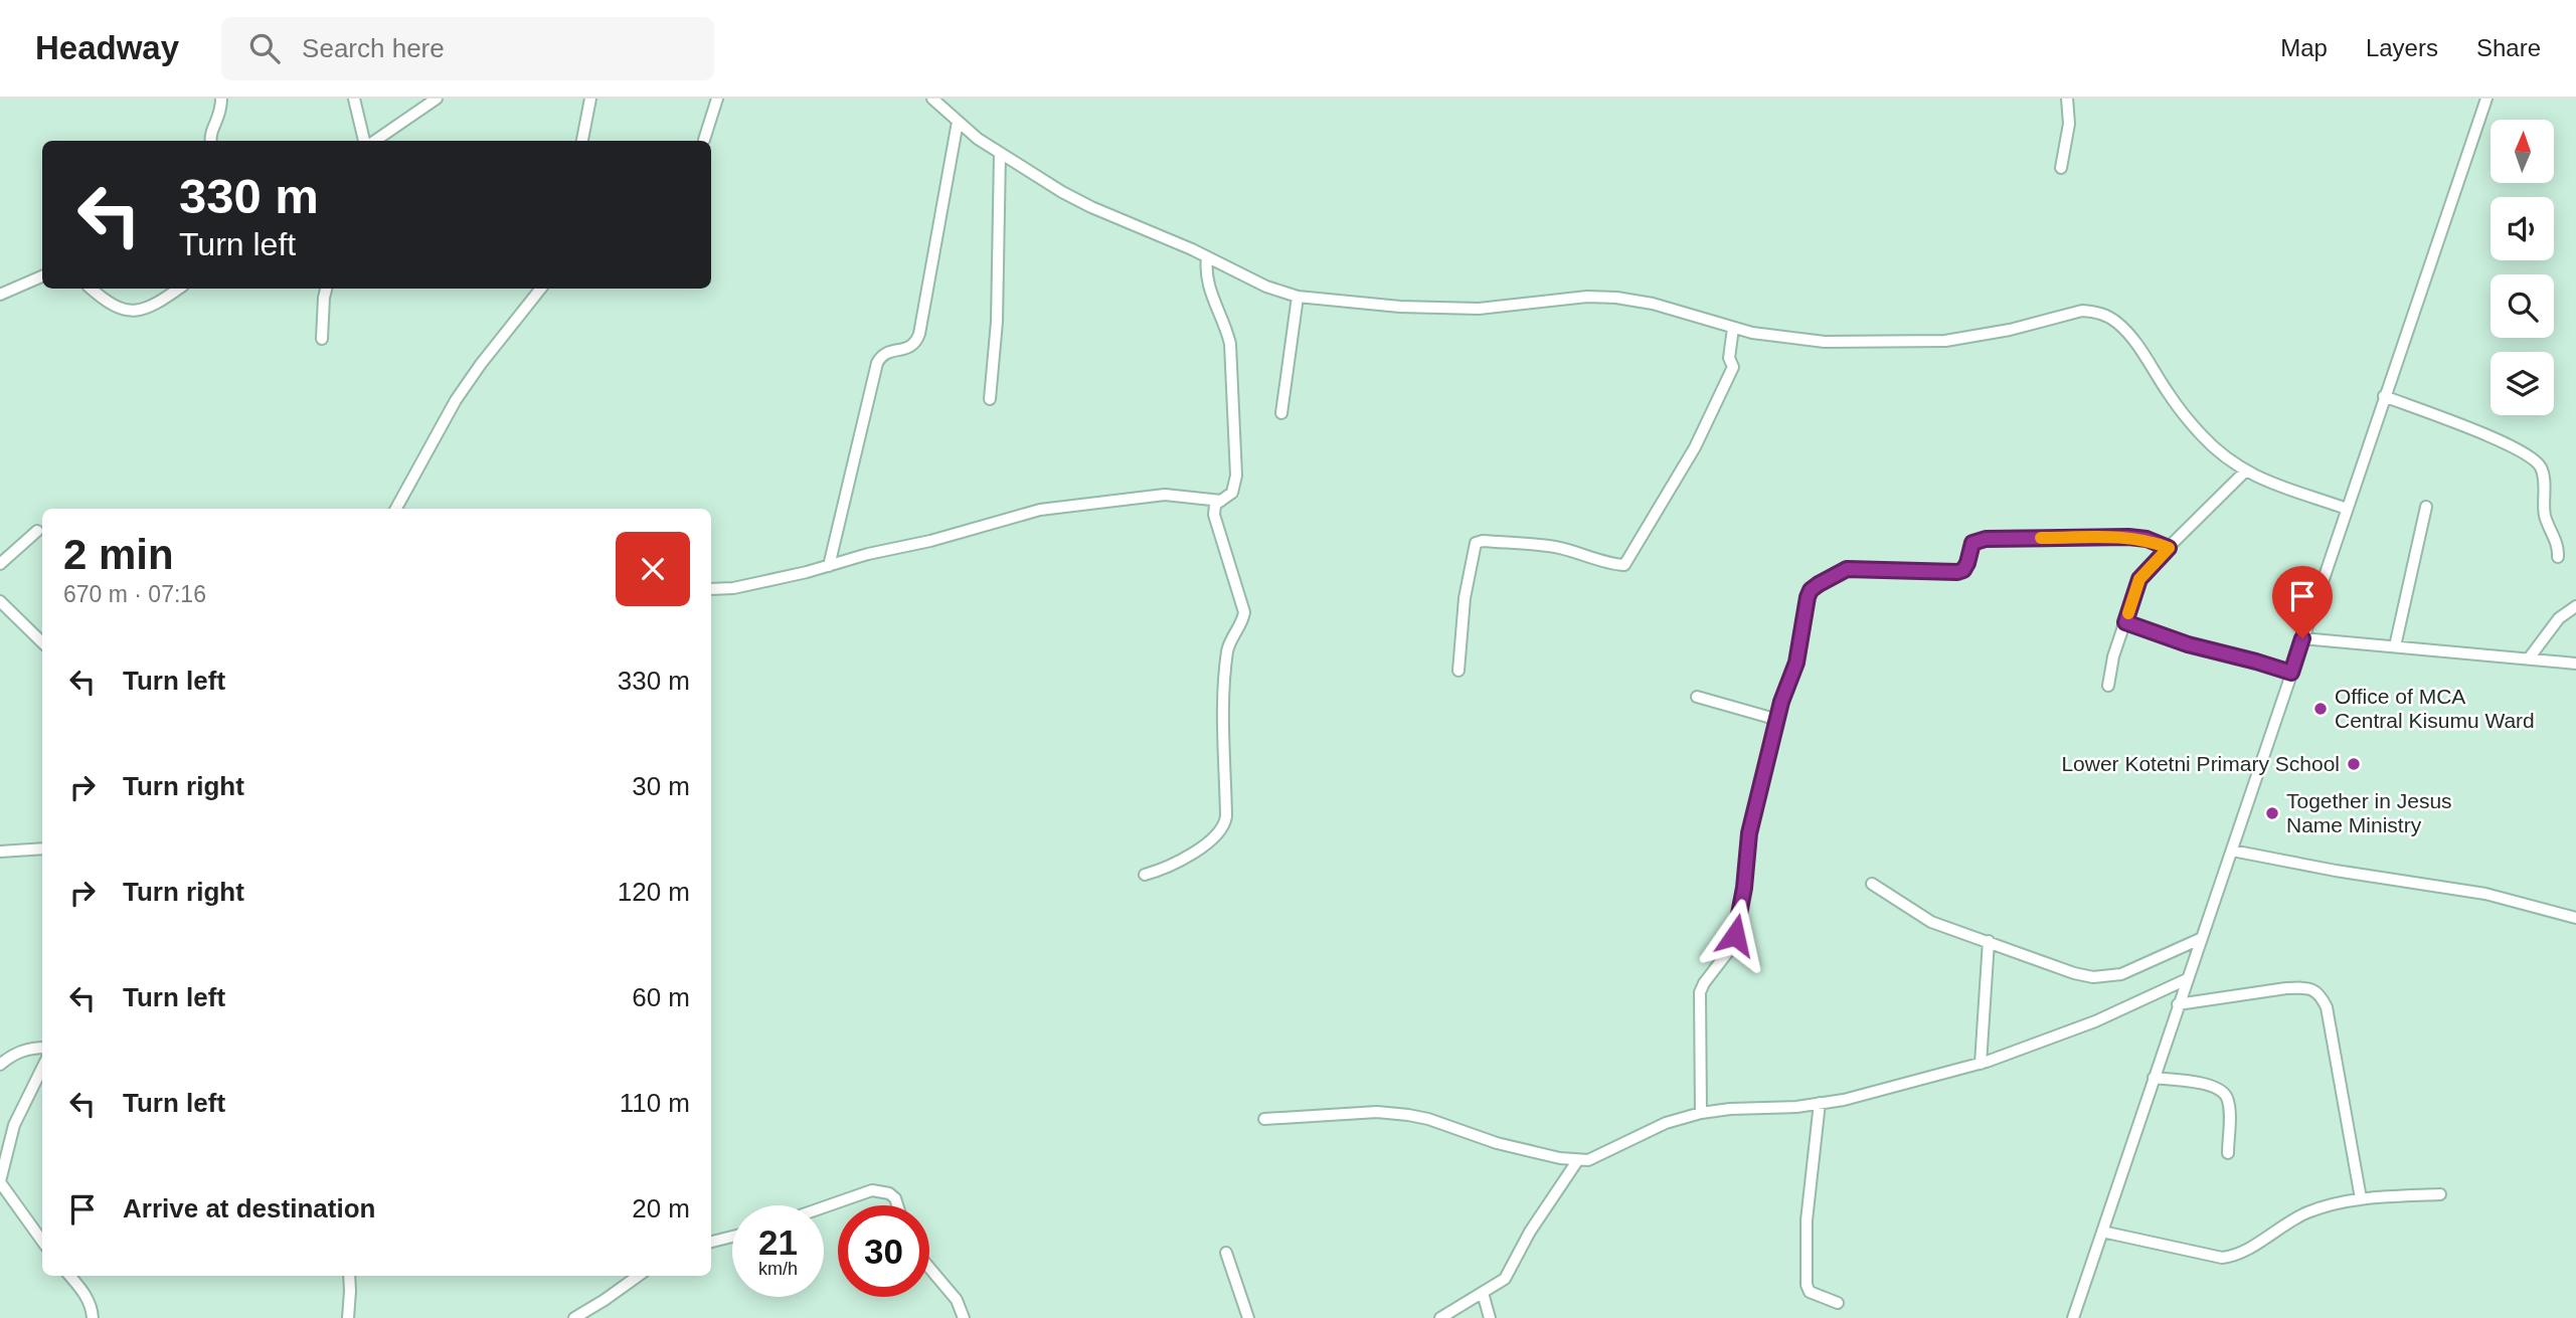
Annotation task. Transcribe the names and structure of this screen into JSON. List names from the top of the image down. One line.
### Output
{"places":["Office of MCA Central Kisumu Ward","Lower Kotetni Primary School","Together in Jesus Name Ministry"],"north":"top","page":{"header":"Headway","search":"Search here","nav":["Map","Layers","Share"],"turn":["330 m","Turn left"],"heading":["2 min","670 m · 07:16"],"list":[{"name":"Turn left","value":"330 m"},{"name":"Turn right","value":"30 m"},{"name":"Turn right","value":"120 m"},{"name":"Turn left","value":"60 m"},{"name":"Turn left","value":"110 m"},{"name":"Arrive at destination","value":"20 m"}],"speed":"21 km/h","limit":"30"}}
